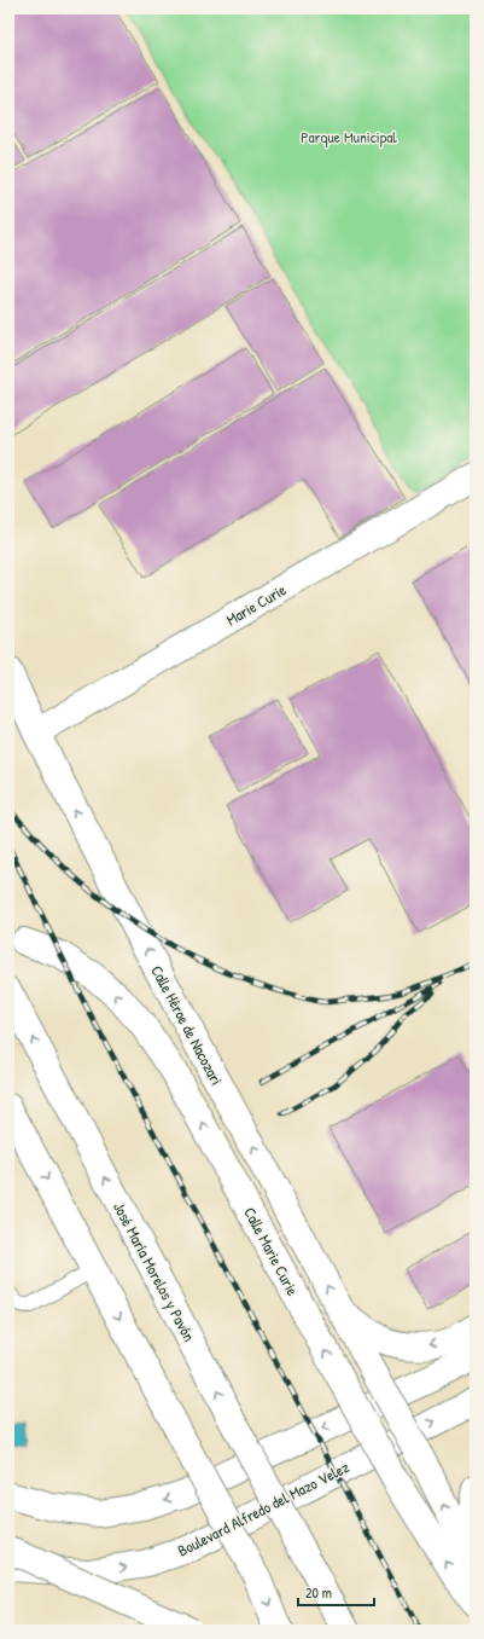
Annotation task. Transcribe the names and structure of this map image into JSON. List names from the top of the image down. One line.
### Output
{"streets":{"main road":["Marie Curie","Calle Héroe de Nacozari","Calle Marie Curie","José María Morelos y Pavón","Boulevard Alfredo del Mazo Velez"]},"crossings":[["Marie Curie","Calle Héroe de Nacozari"]],"parks":["Parque Municipal"],"scale_bar":"20 m"}
